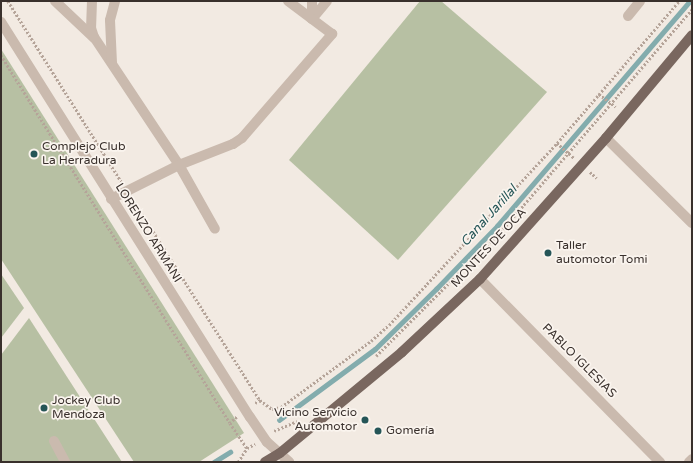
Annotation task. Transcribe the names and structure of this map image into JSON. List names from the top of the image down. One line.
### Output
{"streets":{"main road":["MONTES DE OCA"],"street":["LORENZO ARMANI","PABLO IGLESIAS"]},"crossings":[["LORENZO ARMANI","MONTES DE OCA"],["MONTES DE OCA","PABLO IGLESIAS"]],"water":["Canal Jarillal"],"places":["Complejo Club La Herradura","Taller automotor Tomi","Jockey Club Mendoza","Vicino Servicio Automotor","Gomería"]}
